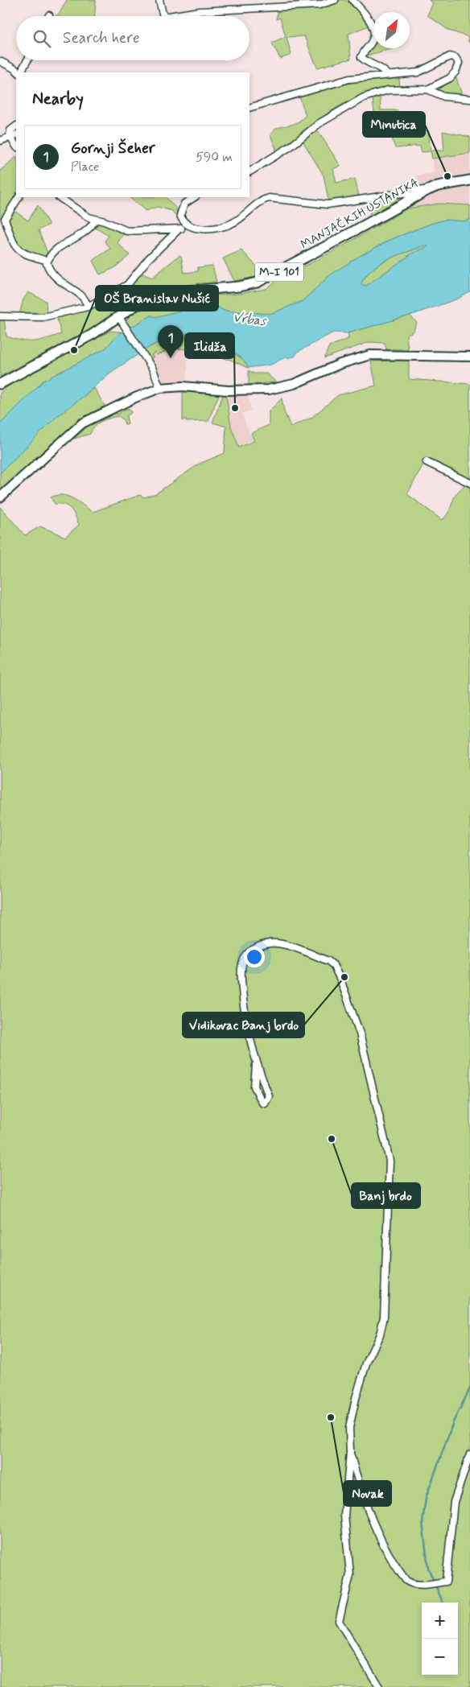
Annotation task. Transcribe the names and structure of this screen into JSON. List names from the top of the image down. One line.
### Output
{"streets":{"main road":["MANJAČKIH USTANIKA","M-I 101"]},"water":["Vrbas"],"places":["Minutica","OŠ Branislav Nušić","Ilidža","Vidikovac Banj brdo","Banj brdo","Novak"],"north":"top right","page":{"search":"Search here","heading":"Nearby","list":[{"mark":"1","name":"Gornji Šeher","note":"Place","value":"590 m"}],"pins":"1","map_buttons":["+","−"]}}
